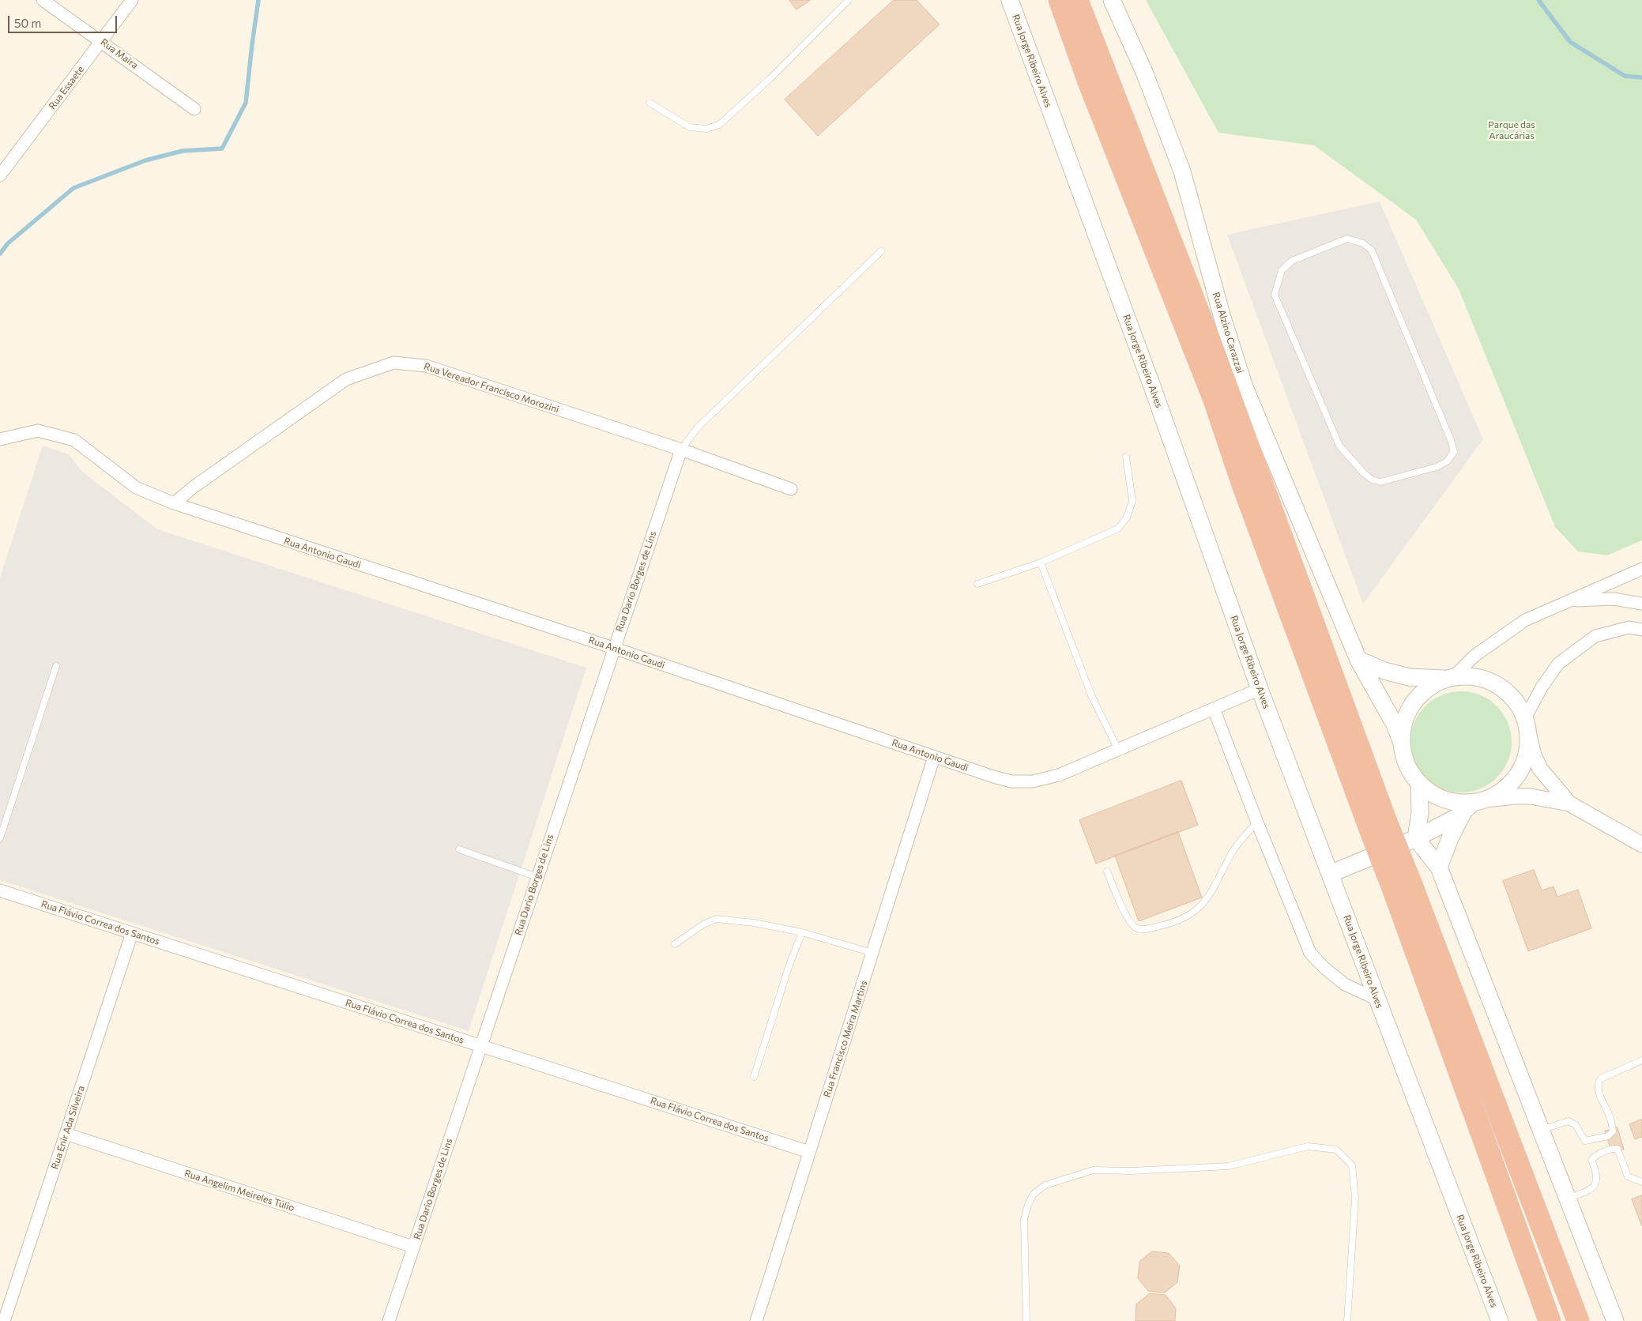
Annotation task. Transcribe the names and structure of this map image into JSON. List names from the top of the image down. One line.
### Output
{"streets":{"main road":["Rua Jorge Ribeiro Alves","Rua Alzino Carazzai"],"street":["Rua Maira","Rua Essaete","Rua Vereador Francisco Morozini","Rua Antonio Gaudi","Rua Dario Borges de Lins","Rua Flávio Correa dos Santos","Rua Francisco Meira Martins","Rua Enir Ada Silveira","Rua Angelim Meireles Túlio"]},"crossings":[["Rua Maira","Rua Essaete"],["Rua Jorge Ribeiro Alves","Rua Antonio Gaudi"],["Rua Vereador Francisco Morozini","Rua Antonio Gaudi"],["Rua Vereador Francisco Morozini","Rua Dario Borges de Lins"],["Rua Antonio Gaudi","Rua Dario Borges de Lins"],["Rua Antonio Gaudi","Rua Francisco Meira Martins"],["Rua Dario Borges de Lins","Rua Flávio Correa dos Santos"],["Rua Dario Borges de Lins","Rua Angelim Meireles Túlio"],["Rua Flávio Correa dos Santos","Rua Francisco Meira Martins"],["Rua Flávio Correa dos Santos","Rua Enir Ada Silveira"],["Rua Enir Ada Silveira","Rua Angelim Meireles Túlio"]],"parks":["Parque das Araucárias"],"scale_bar":"50 m"}
